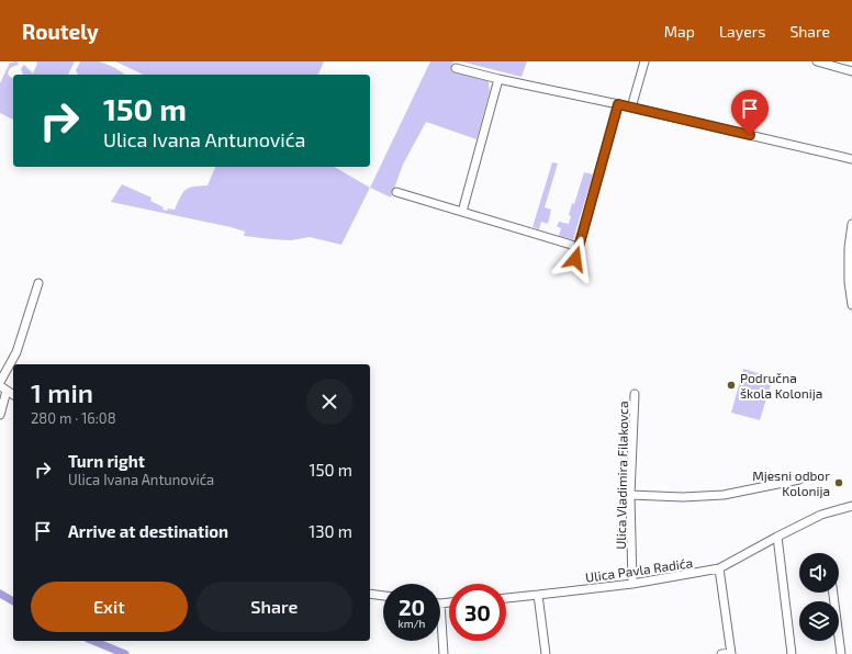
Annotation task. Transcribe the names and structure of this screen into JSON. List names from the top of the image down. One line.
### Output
{"streets":{"street":["Ulica Vladimira Filakovca","Ulica Pavla Radića"]},"crossings":[["Ulica Vladimira Filakovca","Ulica Pavla Radića"]],"places":["Područna škola Kolonija","Mjesni odbor Kolonija"],"page":{"header":"Routely","nav":["Map","Layers","Share"],"turn":["150 m","Ulica Ivana Antunovića"],"heading":["1 min","280 m · 16:08"],"list":[{"name":"Turn right","note":"Ulica Ivana Antunovića","value":"150 m"},{"name":"Arrive at destination","value":"130 m"}],"buttons":["Exit","Share"],"speed":"20 km/h","limit":"30"}}
